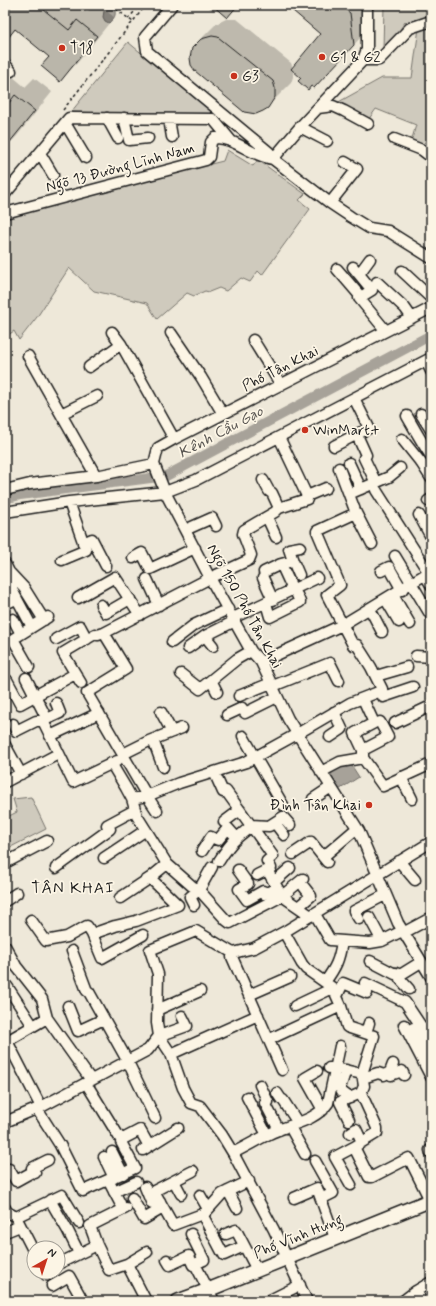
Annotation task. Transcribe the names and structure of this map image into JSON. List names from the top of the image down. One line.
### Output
{"streets":{"main road":["Phố Vĩnh Hưng"],"street":["Ngõ 13 Đường Lĩnh Nam","Phố Tân Khai","Ngõ 150 Phố Tân Khai"]},"districts":["TÂN KHAI"],"water":["Kênh Cầu Gạo"],"places":["T18","G1 & G2","G3","WinMart+","Đình Tân Khai"],"north":"top right"}
